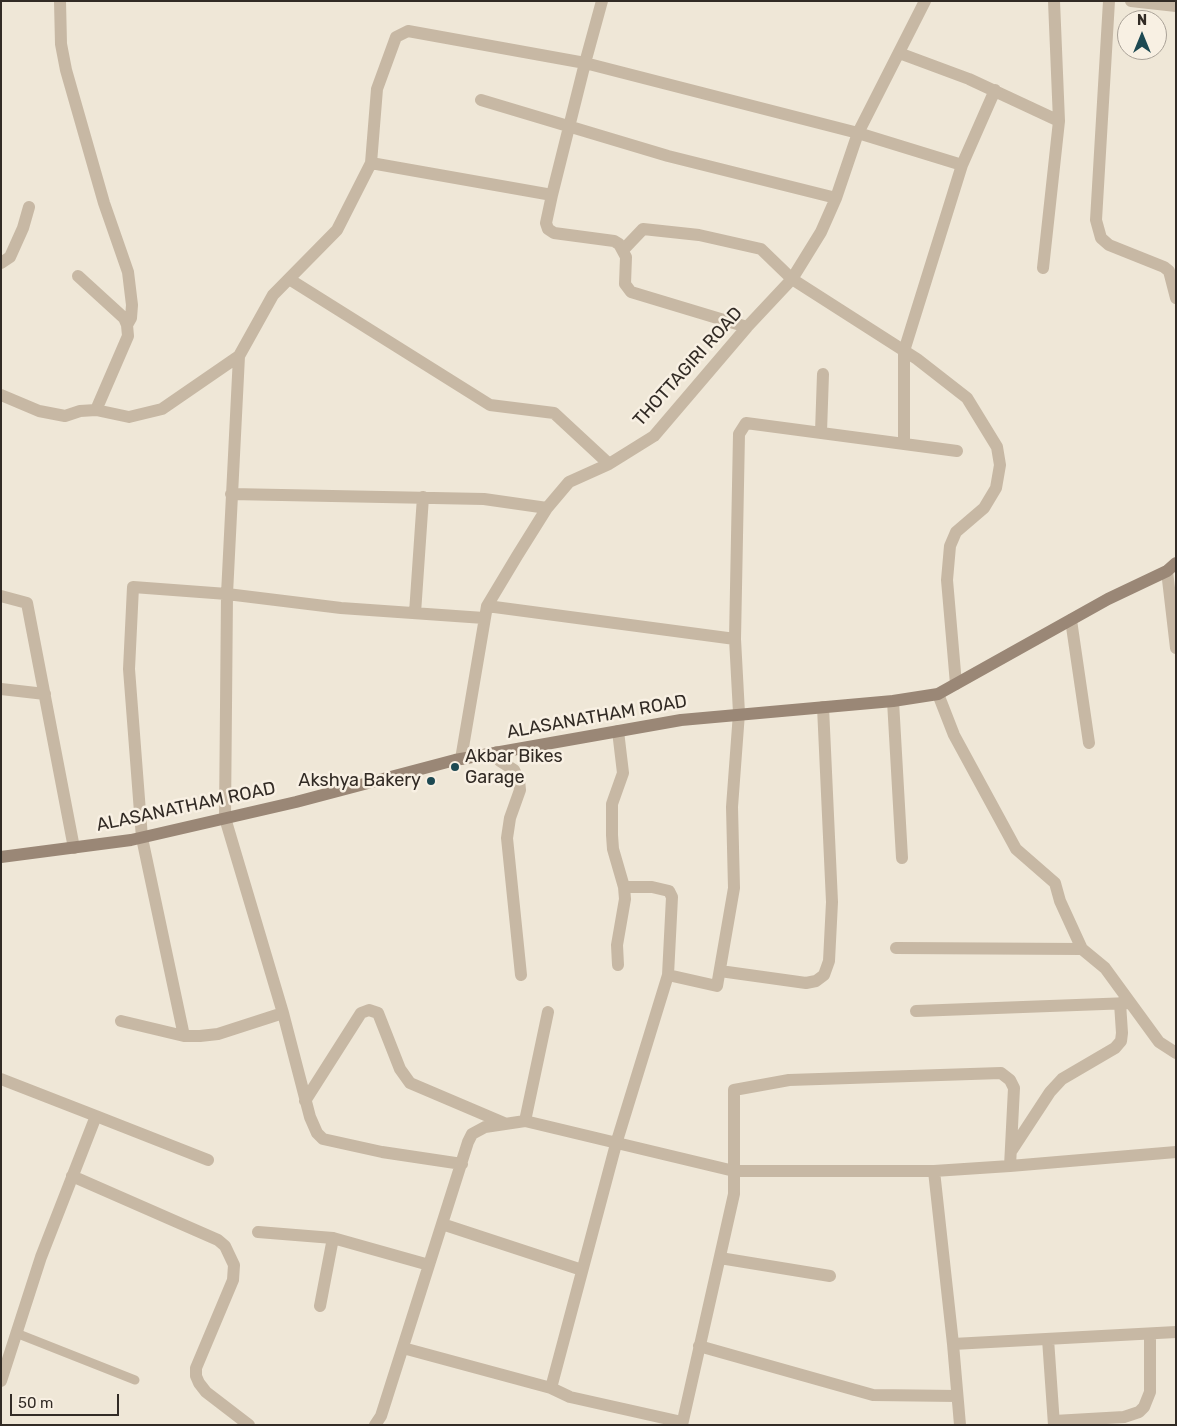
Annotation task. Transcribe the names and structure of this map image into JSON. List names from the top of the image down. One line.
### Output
{"streets":{"main road":["ALASANATHAM ROAD"],"street":["THOTTAGIRI ROAD"]},"crossings":[["THOTTAGIRI ROAD","ALASANATHAM ROAD"]],"places":["Akbar Bikes Garage","Akshya Bakery"],"scale_bar":"50 m","north":"top"}
